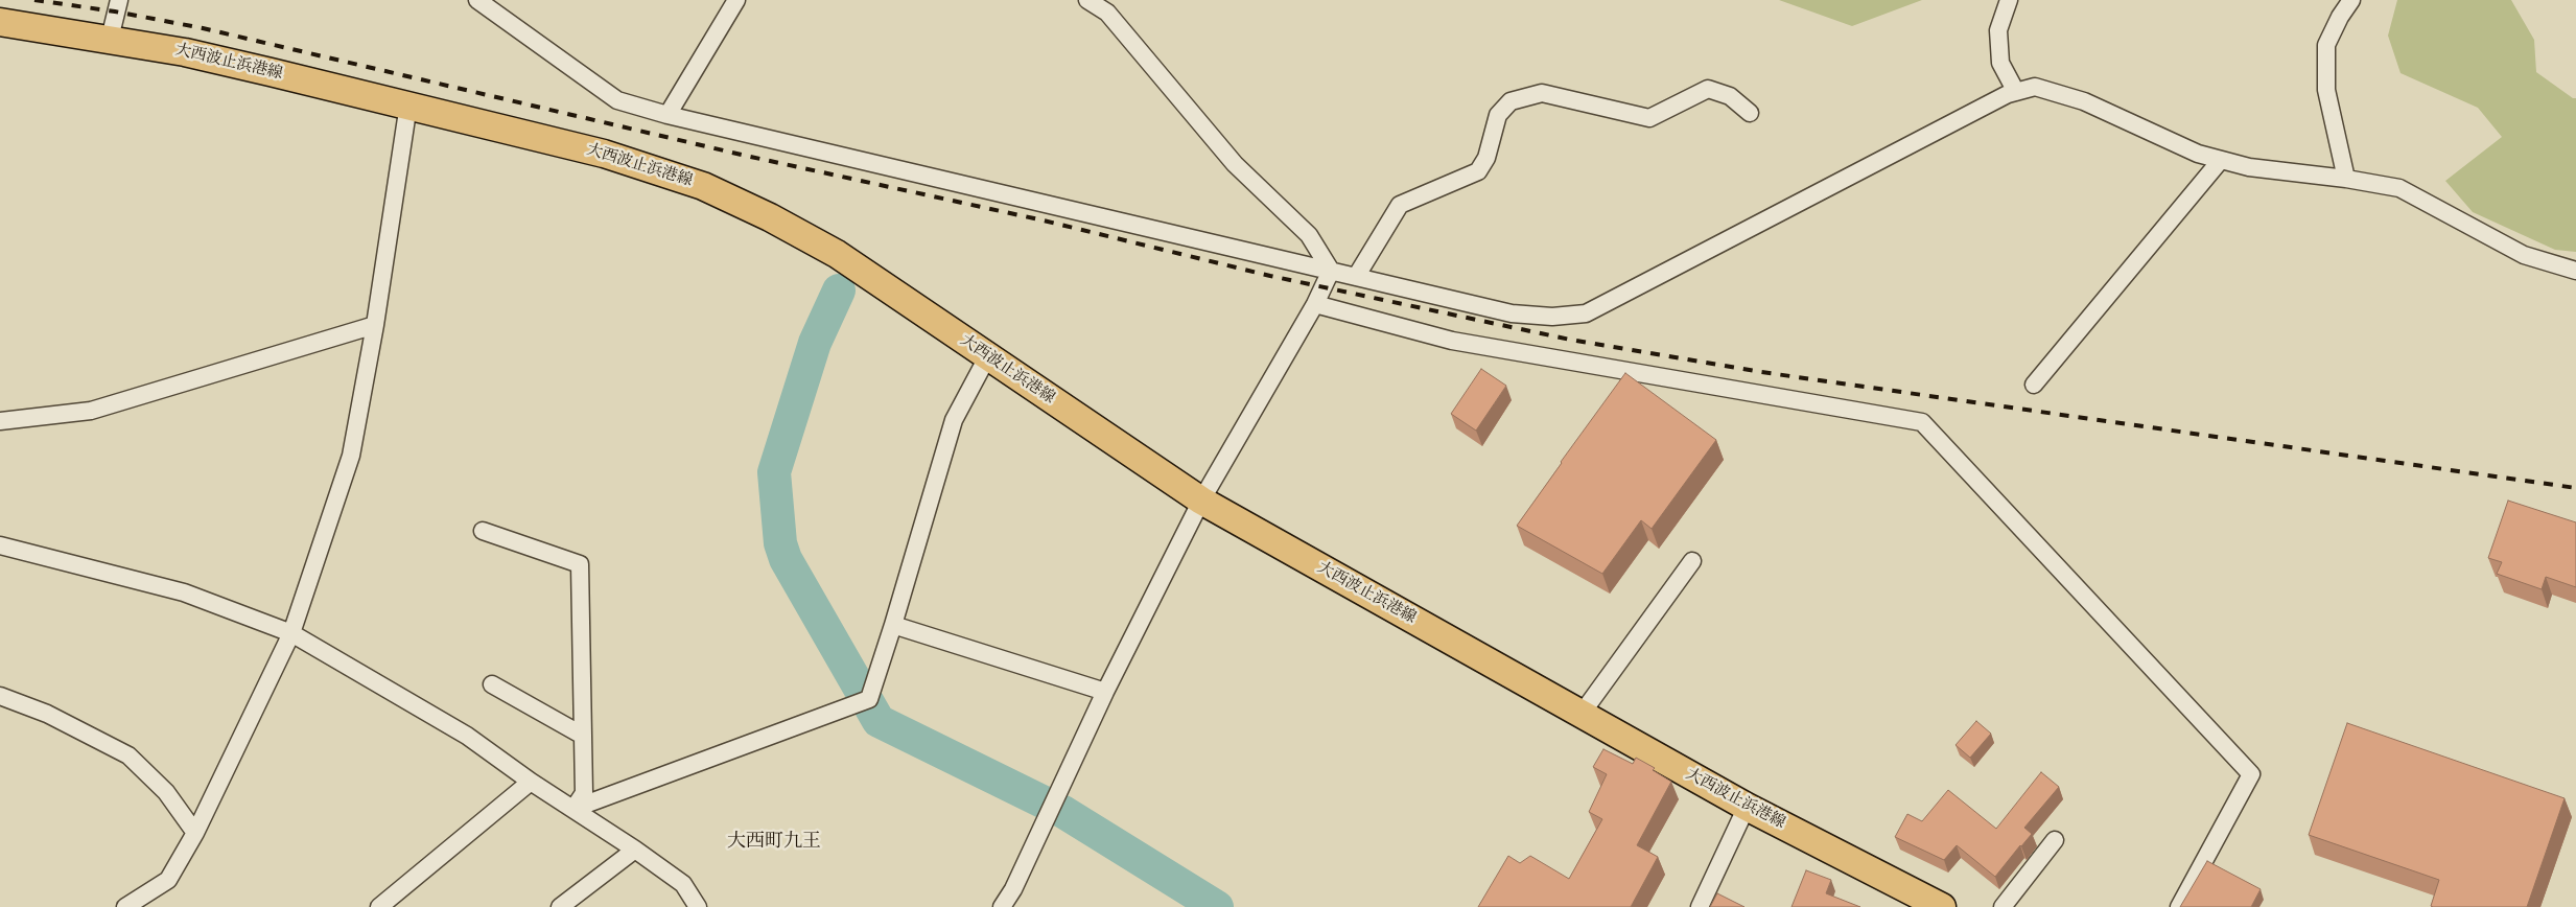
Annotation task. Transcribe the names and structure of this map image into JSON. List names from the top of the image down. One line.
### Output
{"streets":{"main road":["大西波止浜港線"]},"districts":["大西町九王"]}
